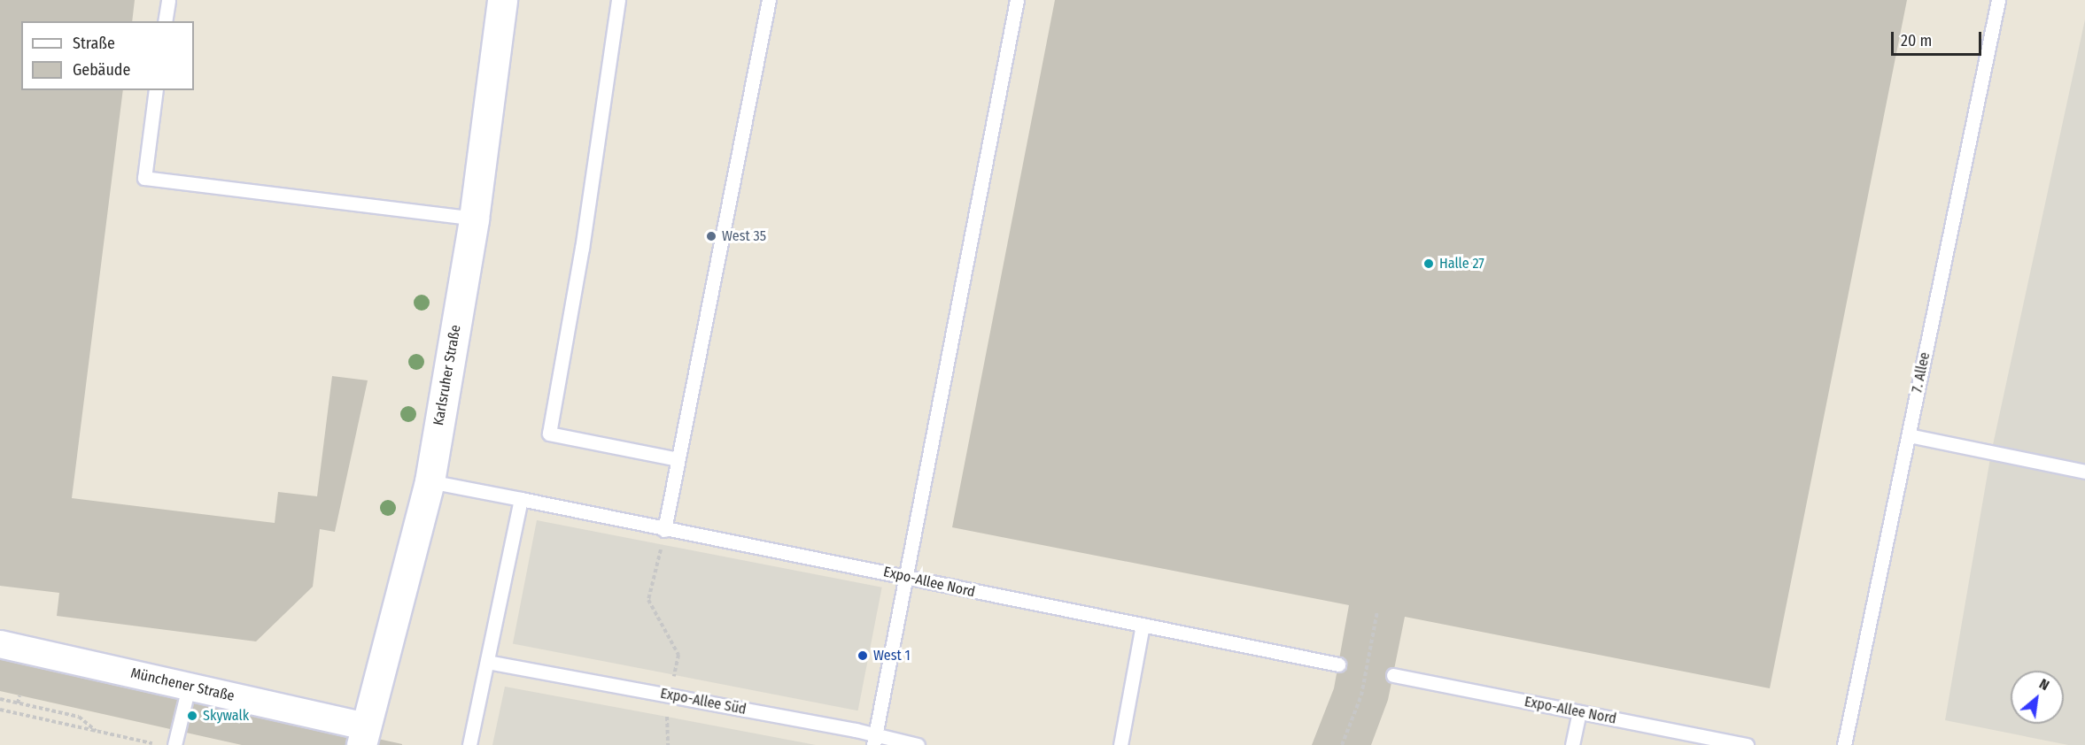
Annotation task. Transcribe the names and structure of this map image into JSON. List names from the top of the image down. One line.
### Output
{"streets":{"main road":["Karlsruher Straße"],"street":["Münchener Straße"],"lane":["7. Allee","Expo-Allee Nord","Expo-Allee Süd"]},"crossings":[["Karlsruher Straße","Expo-Allee Nord"],["Karlsruher Straße","Münchener Straße"]],"places":["West 35","Halle 27","West 1","Skywalk"],"legend":["Straße","Gebäude"],"scale_bar":"20 m","north":"top right"}
